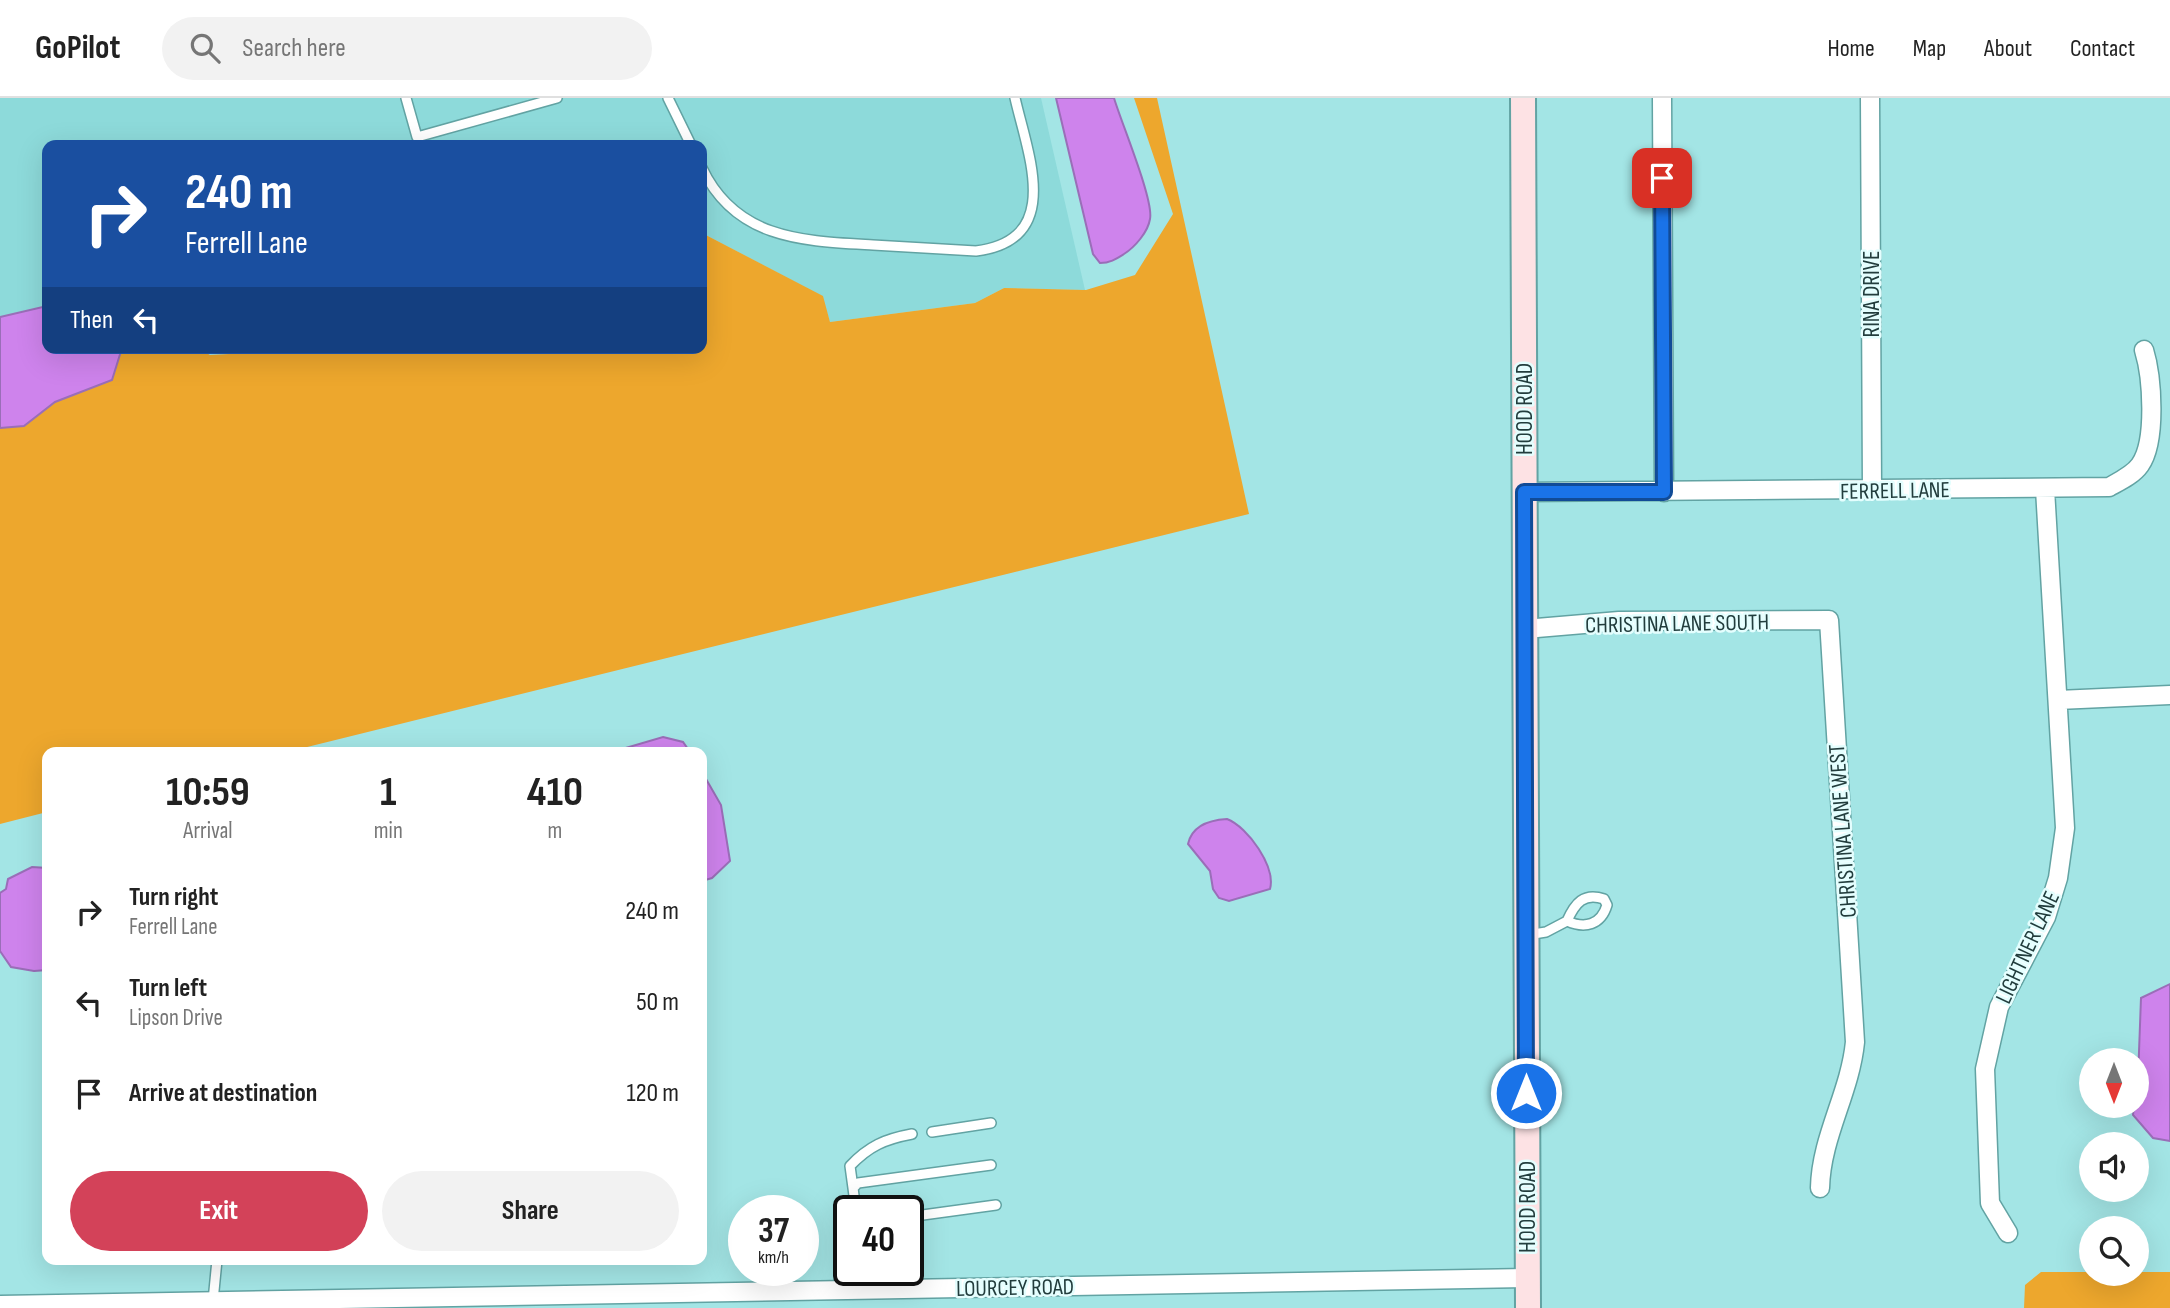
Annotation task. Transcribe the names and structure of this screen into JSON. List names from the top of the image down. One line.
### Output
{"streets":{"street":["RINA DRIVE","HOOD ROAD","FERRELL LANE","CHRISTINA LANE SOUTH","CHRISTINA LANE WEST","LIGHTNER LANE","LOURCEY ROAD"]},"crossings":[["RINA DRIVE","FERRELL LANE"],["HOOD ROAD","FERRELL LANE"],["HOOD ROAD","CHRISTINA LANE SOUTH"],["HOOD ROAD","LOURCEY ROAD"],["FERRELL LANE","LIGHTNER LANE"],["CHRISTINA LANE SOUTH","CHRISTINA LANE WEST"]],"north":"bottom","page":{"header":"GoPilot","search":"Search here","nav":["Home","Map","About","Contact"],"turn":["240 m","Ferrell Lane"],"then":"Then","eta":["10:59","Arrival","1","min","410","m"],"list":[{"name":"Turn right","note":"Ferrell Lane","value":"240 m"},{"name":"Turn left","note":"Lipson Drive","value":"50 m"},{"name":"Arrive at destination","value":"120 m"}],"buttons":["Exit","Share"],"speed":"37 km/h","limit":"40"}}
